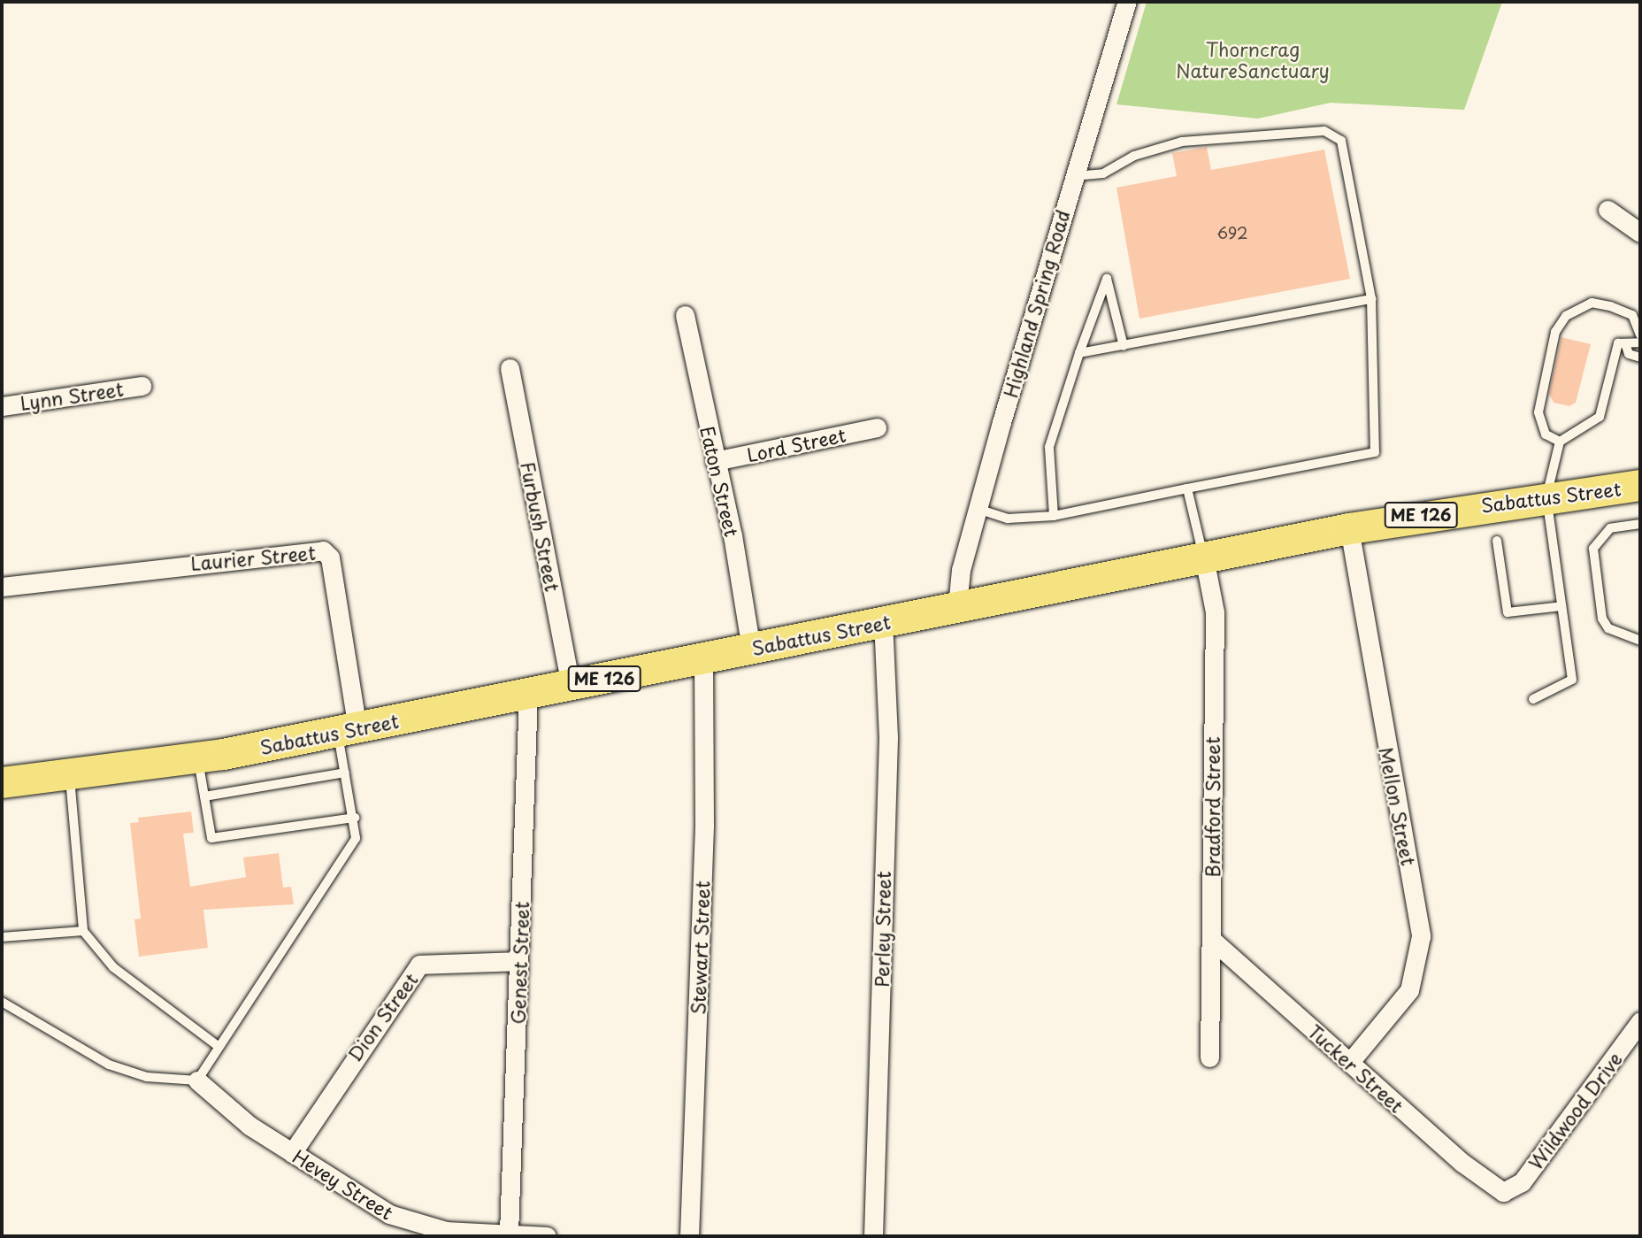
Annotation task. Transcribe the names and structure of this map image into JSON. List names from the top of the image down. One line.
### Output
{"streets":{"main road":["Sabattus Street","ME 126"],"street":["Highland Spring Road","Lynn Street","Lord Street","Eaton Street","Furbush Street","Laurier Street","Mellon Street","Bradford Street","Perley Street","Stewart Street","Genest Street","Dion Street","Tucker Street","Wildwood Drive","Hevey Street"]},"crossings":[["Highland Spring Road","Sabattus Street"],["Lord Street","Eaton Street"],["Eaton Street","Sabattus Street"],["Sabattus Street","Furbush Street"],["Sabattus Street","Laurier Street"],["Sabattus Street","Mellon Street"],["Sabattus Street","Bradford Street"],["Sabattus Street","Perley Street"],["Sabattus Street","Stewart Street"],["Sabattus Street","Genest Street"],["Mellon Street","Tucker Street"],["Bradford Street","Tucker Street"],["Genest Street","Dion Street"],["Genest Street","Hevey Street"],["Dion Street","Hevey Street"],["Tucker Street","Wildwood Drive"]],"parks":["Thorncrag NatureSanctuary"],"house_numbers":["692"]}
